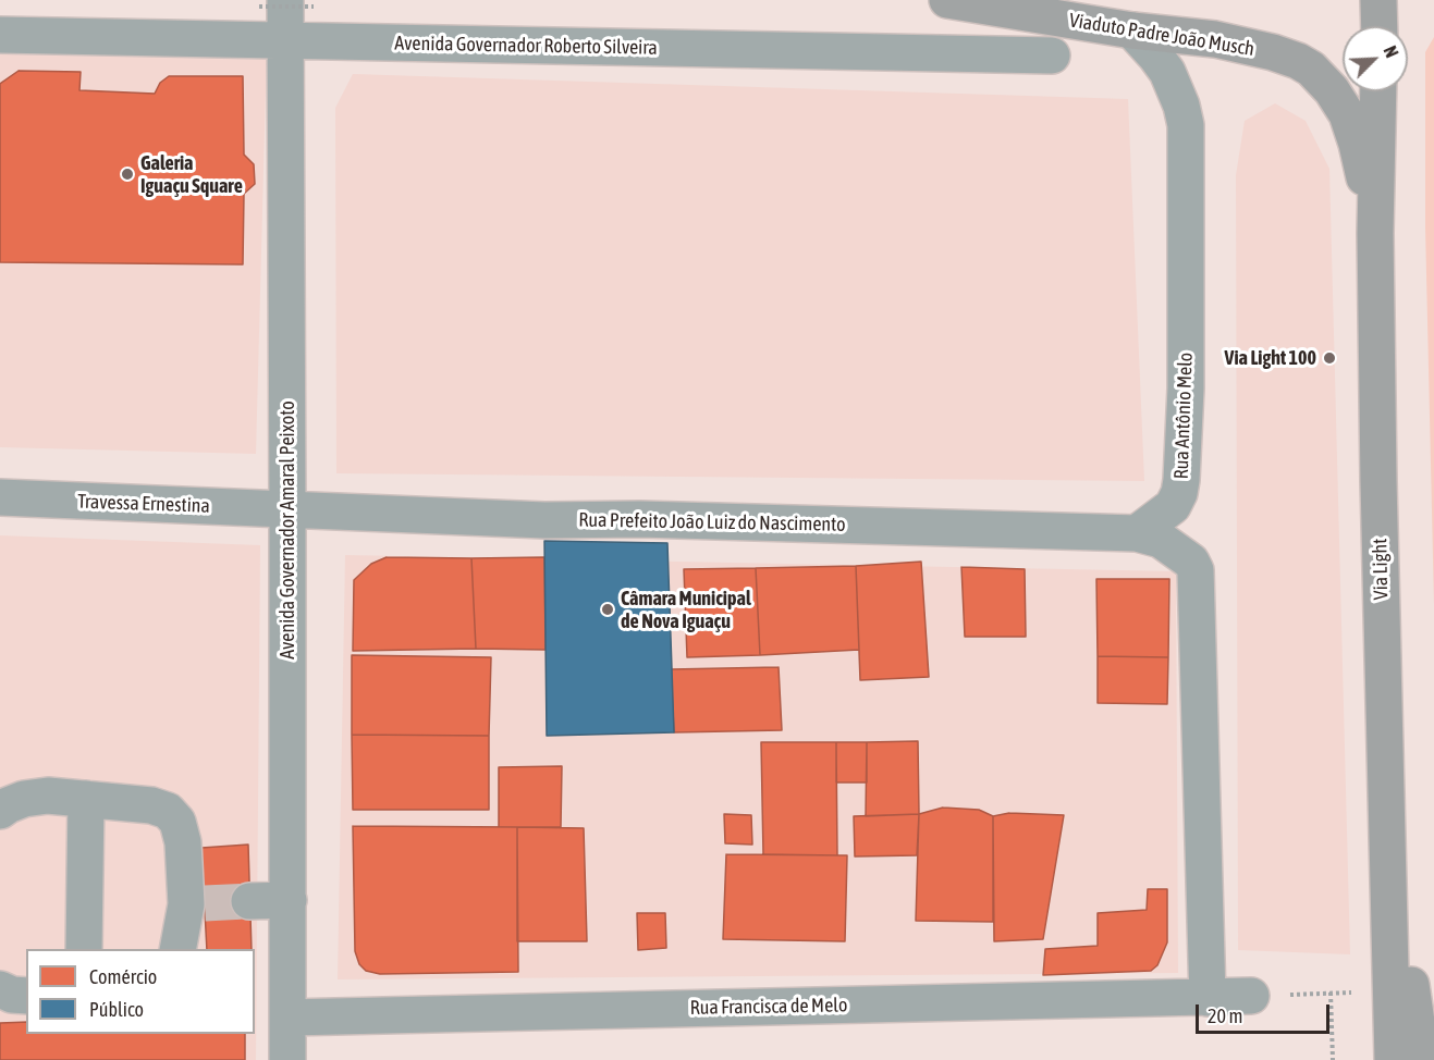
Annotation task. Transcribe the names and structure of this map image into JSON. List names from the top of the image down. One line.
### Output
{"streets":{"main road":["Viaduto Padre João Musch","Via Light"],"street":["Avenida Governador Roberto Silveira","Rua Antônio Melo","Travessa Ernestina","Rua Prefeito João Luiz do Nascimento","Avenida Governador Amaral Peixoto","Rua Francisca de Melo"]},"crossings":[["Viaduto Padre João Musch","Rua Antônio Melo"],["Viaduto Padre João Musch","Via Light"],["Avenida Governador Roberto Silveira","Avenida Governador Amaral Peixoto"],["Rua Antônio Melo","Rua Prefeito João Luiz do Nascimento"],["Travessa Ernestina","Rua Prefeito João Luiz do Nascimento"],["Travessa Ernestina","Avenida Governador Amaral Peixoto"],["Rua Prefeito João Luiz do Nascimento","Avenida Governador Amaral Peixoto"],["Avenida Governador Amaral Peixoto","Rua Francisca de Melo"]],"places":["Galeria Iguaçu Square","Via Light 100","Câmara Municipal de Nova Iguaçu"],"legend":["Comércio","Público"],"scale_bar":"20 m","north":"top right"}
